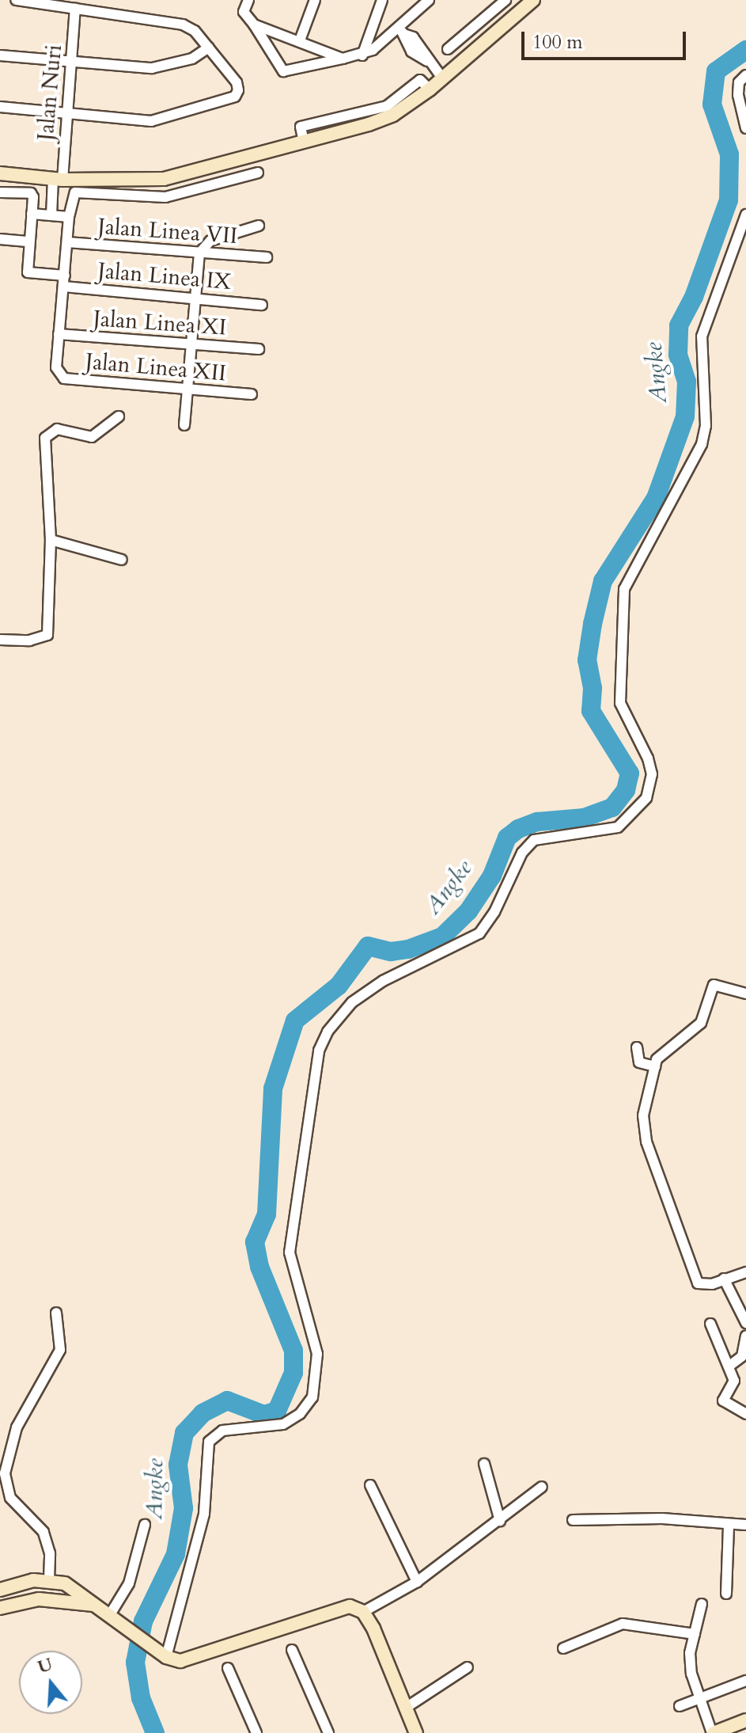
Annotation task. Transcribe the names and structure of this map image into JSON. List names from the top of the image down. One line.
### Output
{"streets":{"street":["Jalan Nuri","Jalan Linea VII","Jalan Linea IX","Jalan Linea XI","Jalan Linea XII"]},"crossings":[["Jalan Linea XI","Jalan Linea XII"]],"water":["Angke"],"scale_bar":"100 m","north":"top"}
